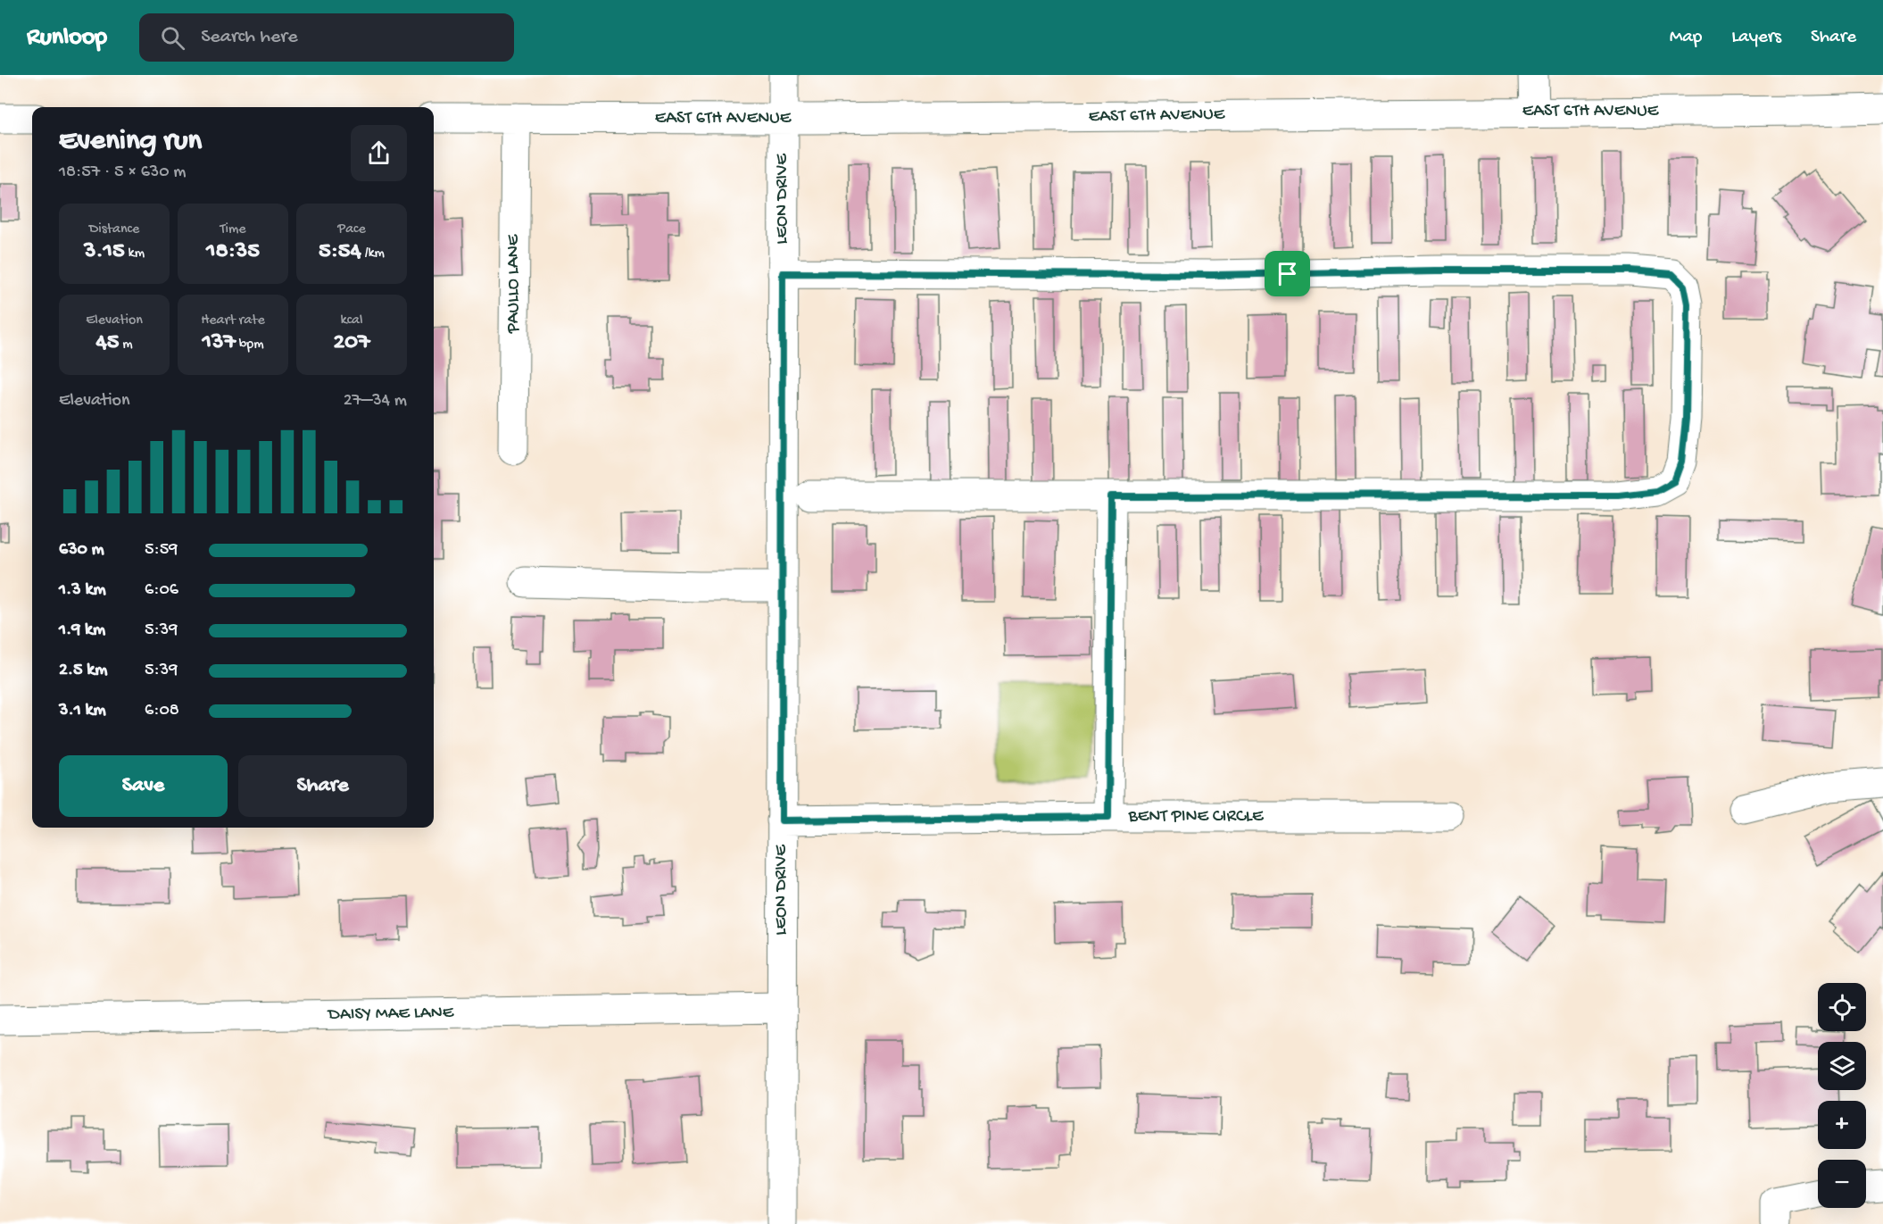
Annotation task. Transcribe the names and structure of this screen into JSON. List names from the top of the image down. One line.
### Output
{"streets":{"street":["EAST 6TH AVENUE","LEON DRIVE","PAULLO LANE","BENT PINE CIRCLE","DAISY MAE LANE"]},"crossings":[["EAST 6TH AVENUE","LEON DRIVE"],["EAST 6TH AVENUE","PAULLO LANE"],["LEON DRIVE","BENT PINE CIRCLE"],["LEON DRIVE","DAISY MAE LANE"]],"page":{"header":"Runloop","search":"Search here","nav":["Map","Layers","Share"],"heading":["Evening run","18:57 · 5 × 630 m"],"stats":[["Distance","3.15 km"],["Time","18:35"],["Pace","5:54 /km"],["Elevation","45 m"],["Heart rate","137 bpm"],["kcal","207"]],"chart":["Elevation","27–34 m"],"list":[{"name":"630 m","note":"5:59"},{"name":"1.3 km","note":"6:06"},{"name":"1.9 km","note":"5:39"},{"name":"2.5 km","note":"5:39"},{"name":"3.1 km","note":"6:08"}],"buttons":["Save","Share"],"map_buttons":["+","−"]}}
